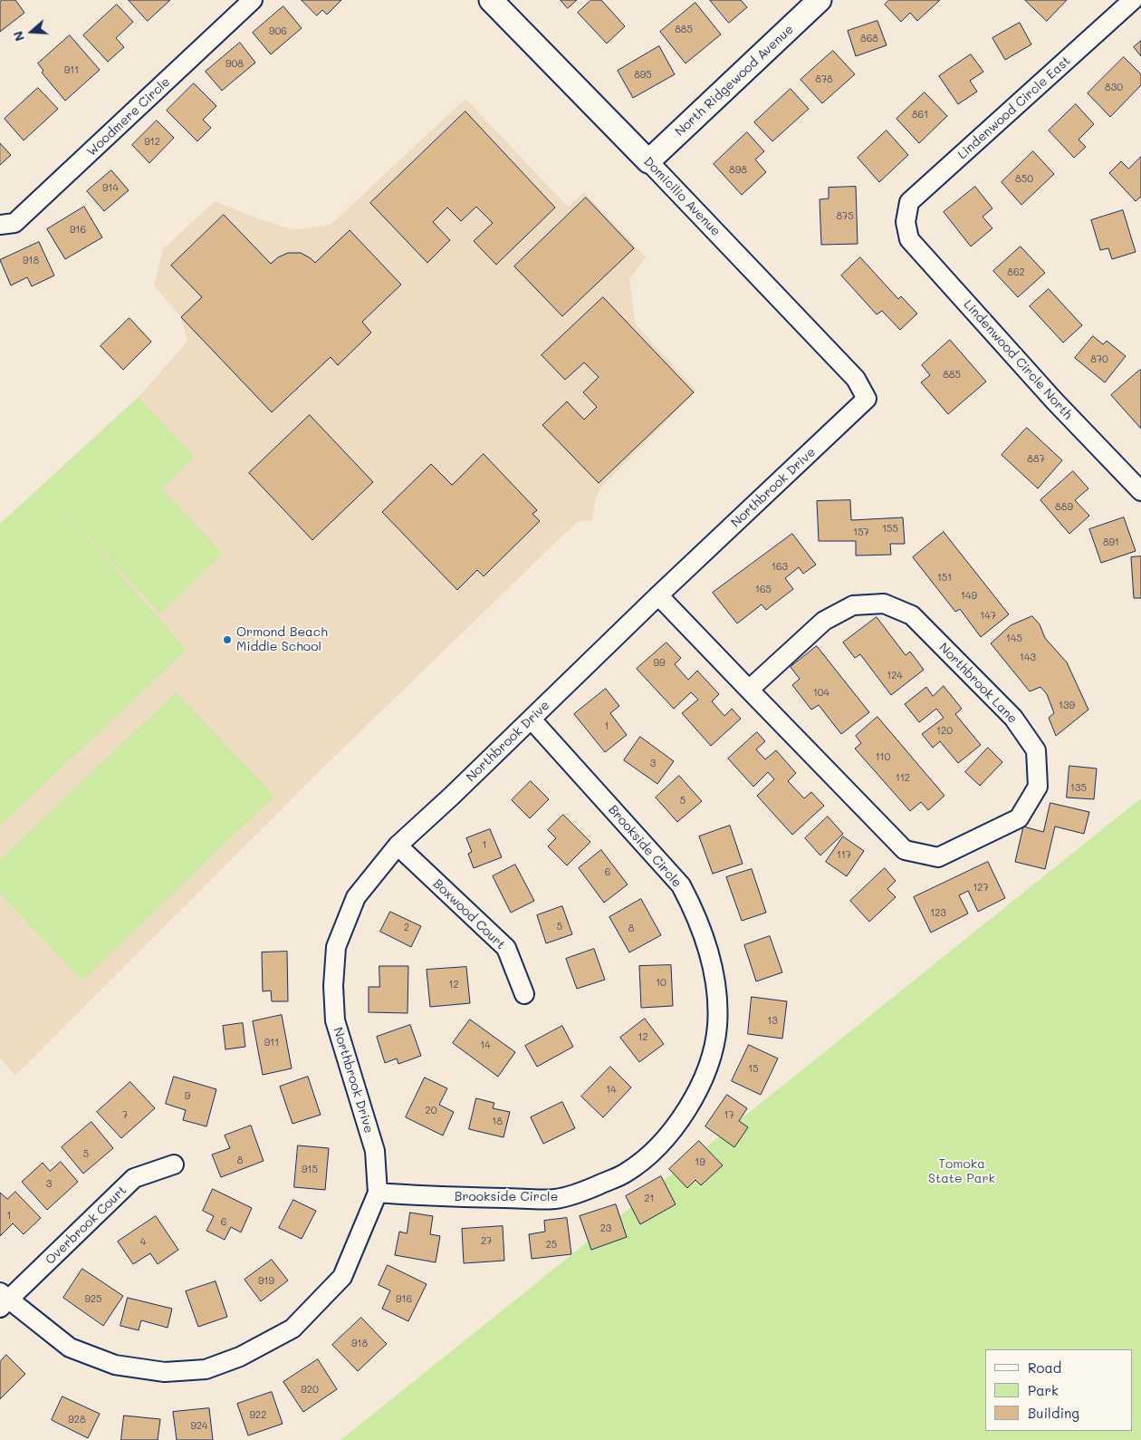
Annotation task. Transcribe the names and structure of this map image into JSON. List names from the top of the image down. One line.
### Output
{"streets":{"street":["North Ridgewood Avenue","Lindenwood Circle East","Woodmere Circle","Domicilio Avenue","Lindenwood Circle North","Northbrook Drive","Northbrook Lane","Brookside Circle","Boxwood Court","Overbrook Court"]},"crossings":[["North Ridgewood Avenue","Domicilio Avenue"],["Lindenwood Circle East","Lindenwood Circle North"],["Domicilio Avenue","Northbrook Drive"],["Northbrook Drive","Northbrook Lane"],["Northbrook Drive","Brookside Circle"],["Northbrook Drive","Boxwood Court"],["Northbrook Drive","Overbrook Court"]],"parks":["Tomoka State Park"],"places":["Ormond Beach Middle School"],"house_numbers":["885","906","868","908","911","895","878","830","861","912","898","850","914","875","916","918","862","870","885","887","889","155","157","891","163","151","165","149","147","145","143","99","124","104","139","1","120","110","3","112","135","5","1","117","6","127","123","5","2","8","10","12","13","12","911","14","15","14","9","20","7","17","18","5","8","19","915","3","21","1","6","23","27","4","25","919","925","916","918","920","922","928","924"],"legend":["Road","Park","Building"],"north":"left"}
